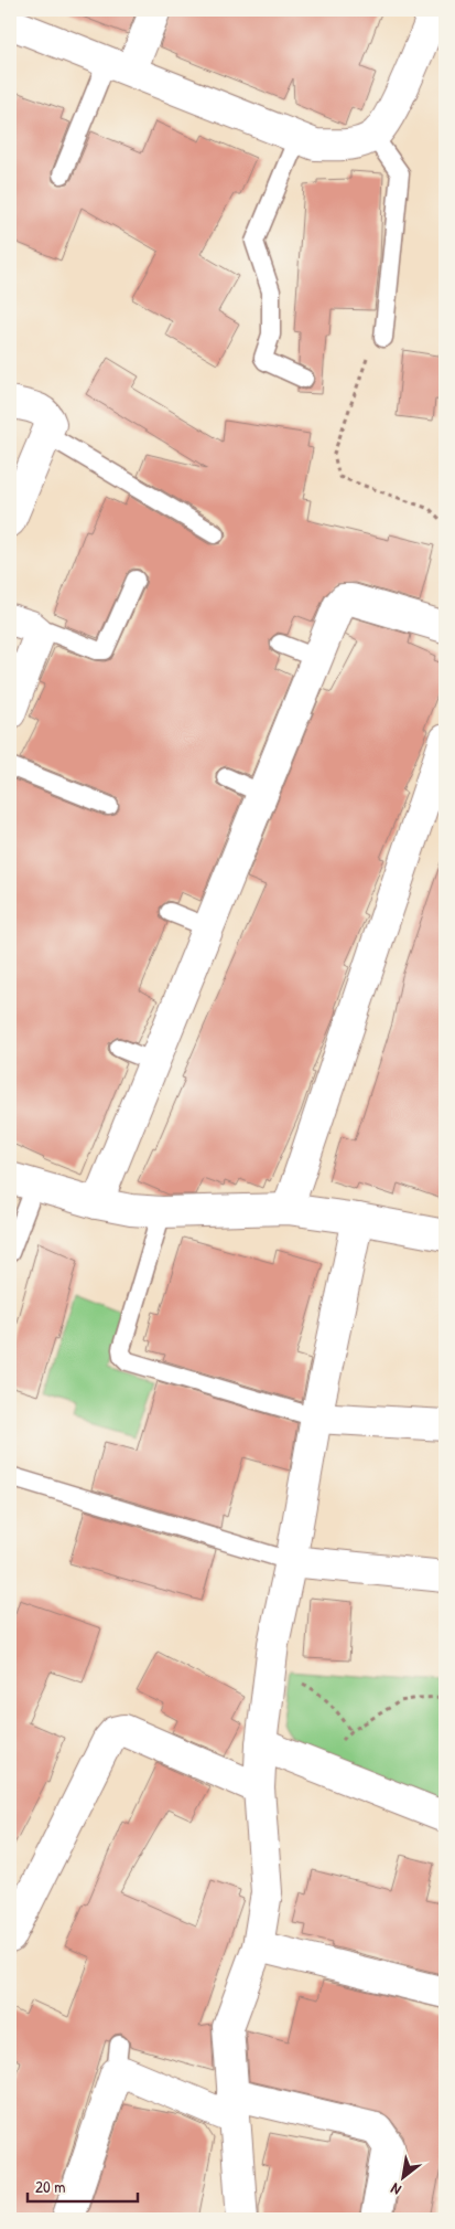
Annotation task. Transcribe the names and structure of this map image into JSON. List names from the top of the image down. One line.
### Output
{"scale_bar":"20 m","north":"bottom left"}
